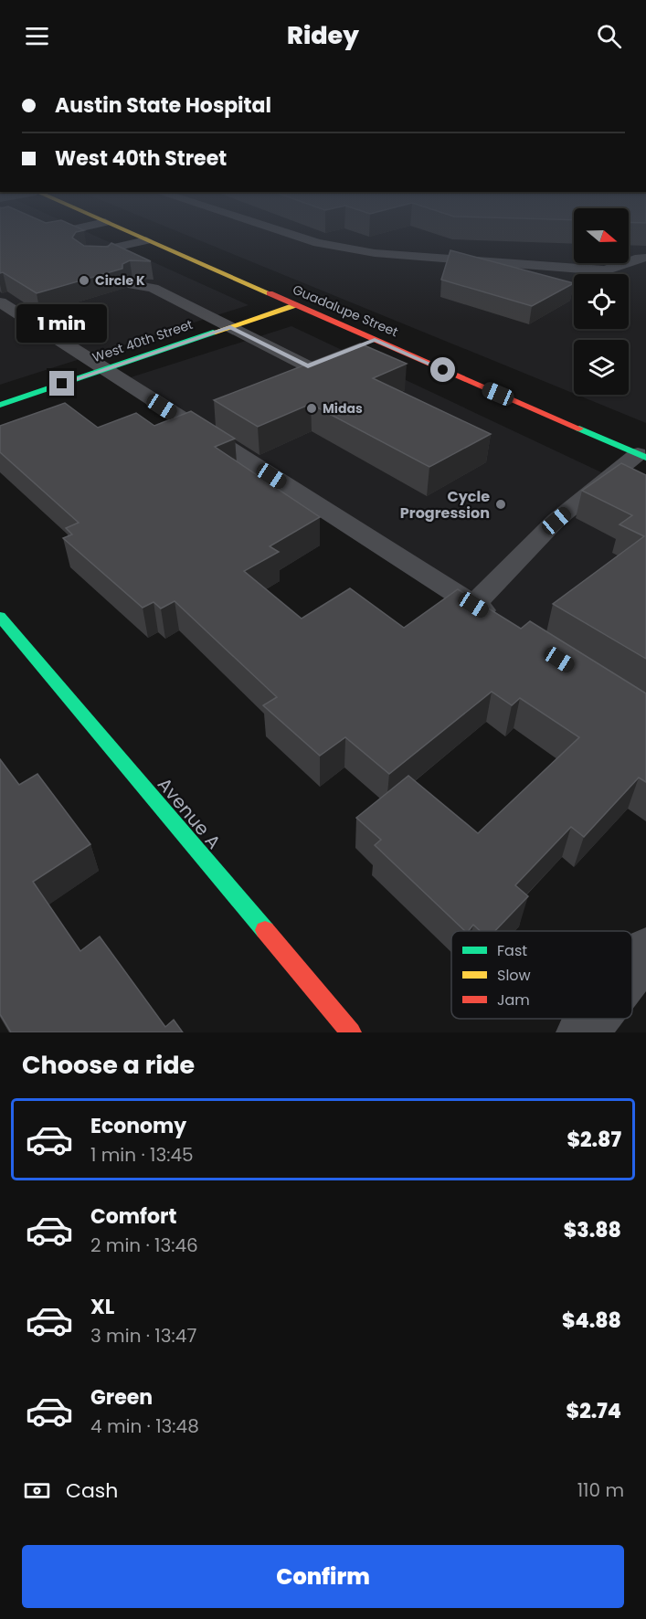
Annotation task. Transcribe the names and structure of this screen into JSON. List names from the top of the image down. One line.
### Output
{"streets":{"main road":["Guadalupe Street","West 40th Street","Avenue A"]},"crossings":[["Guadalupe Street","West 40th Street"]],"places":["Circle K","Midas","Cycle Progression"],"legend":["Fast","Slow","Jam"],"north":"right","page":{"header":"Ridey","banner":["Austin State Hospital","West 40th Street"],"bubble":"1 min","heading":"Choose a ride","list":[{"name":"Economy","note":"1 min · 13:45","value":"$2.87"},{"name":"Comfort","note":"2 min · 13:46","value":"$3.88"},{"name":"XL","note":"3 min · 13:47","value":"$4.88"},{"name":"Green","note":"4 min · 13:48","value":"$2.74"}],"pay":["Cash","110 m"],"buttons":"Confirm"}}
